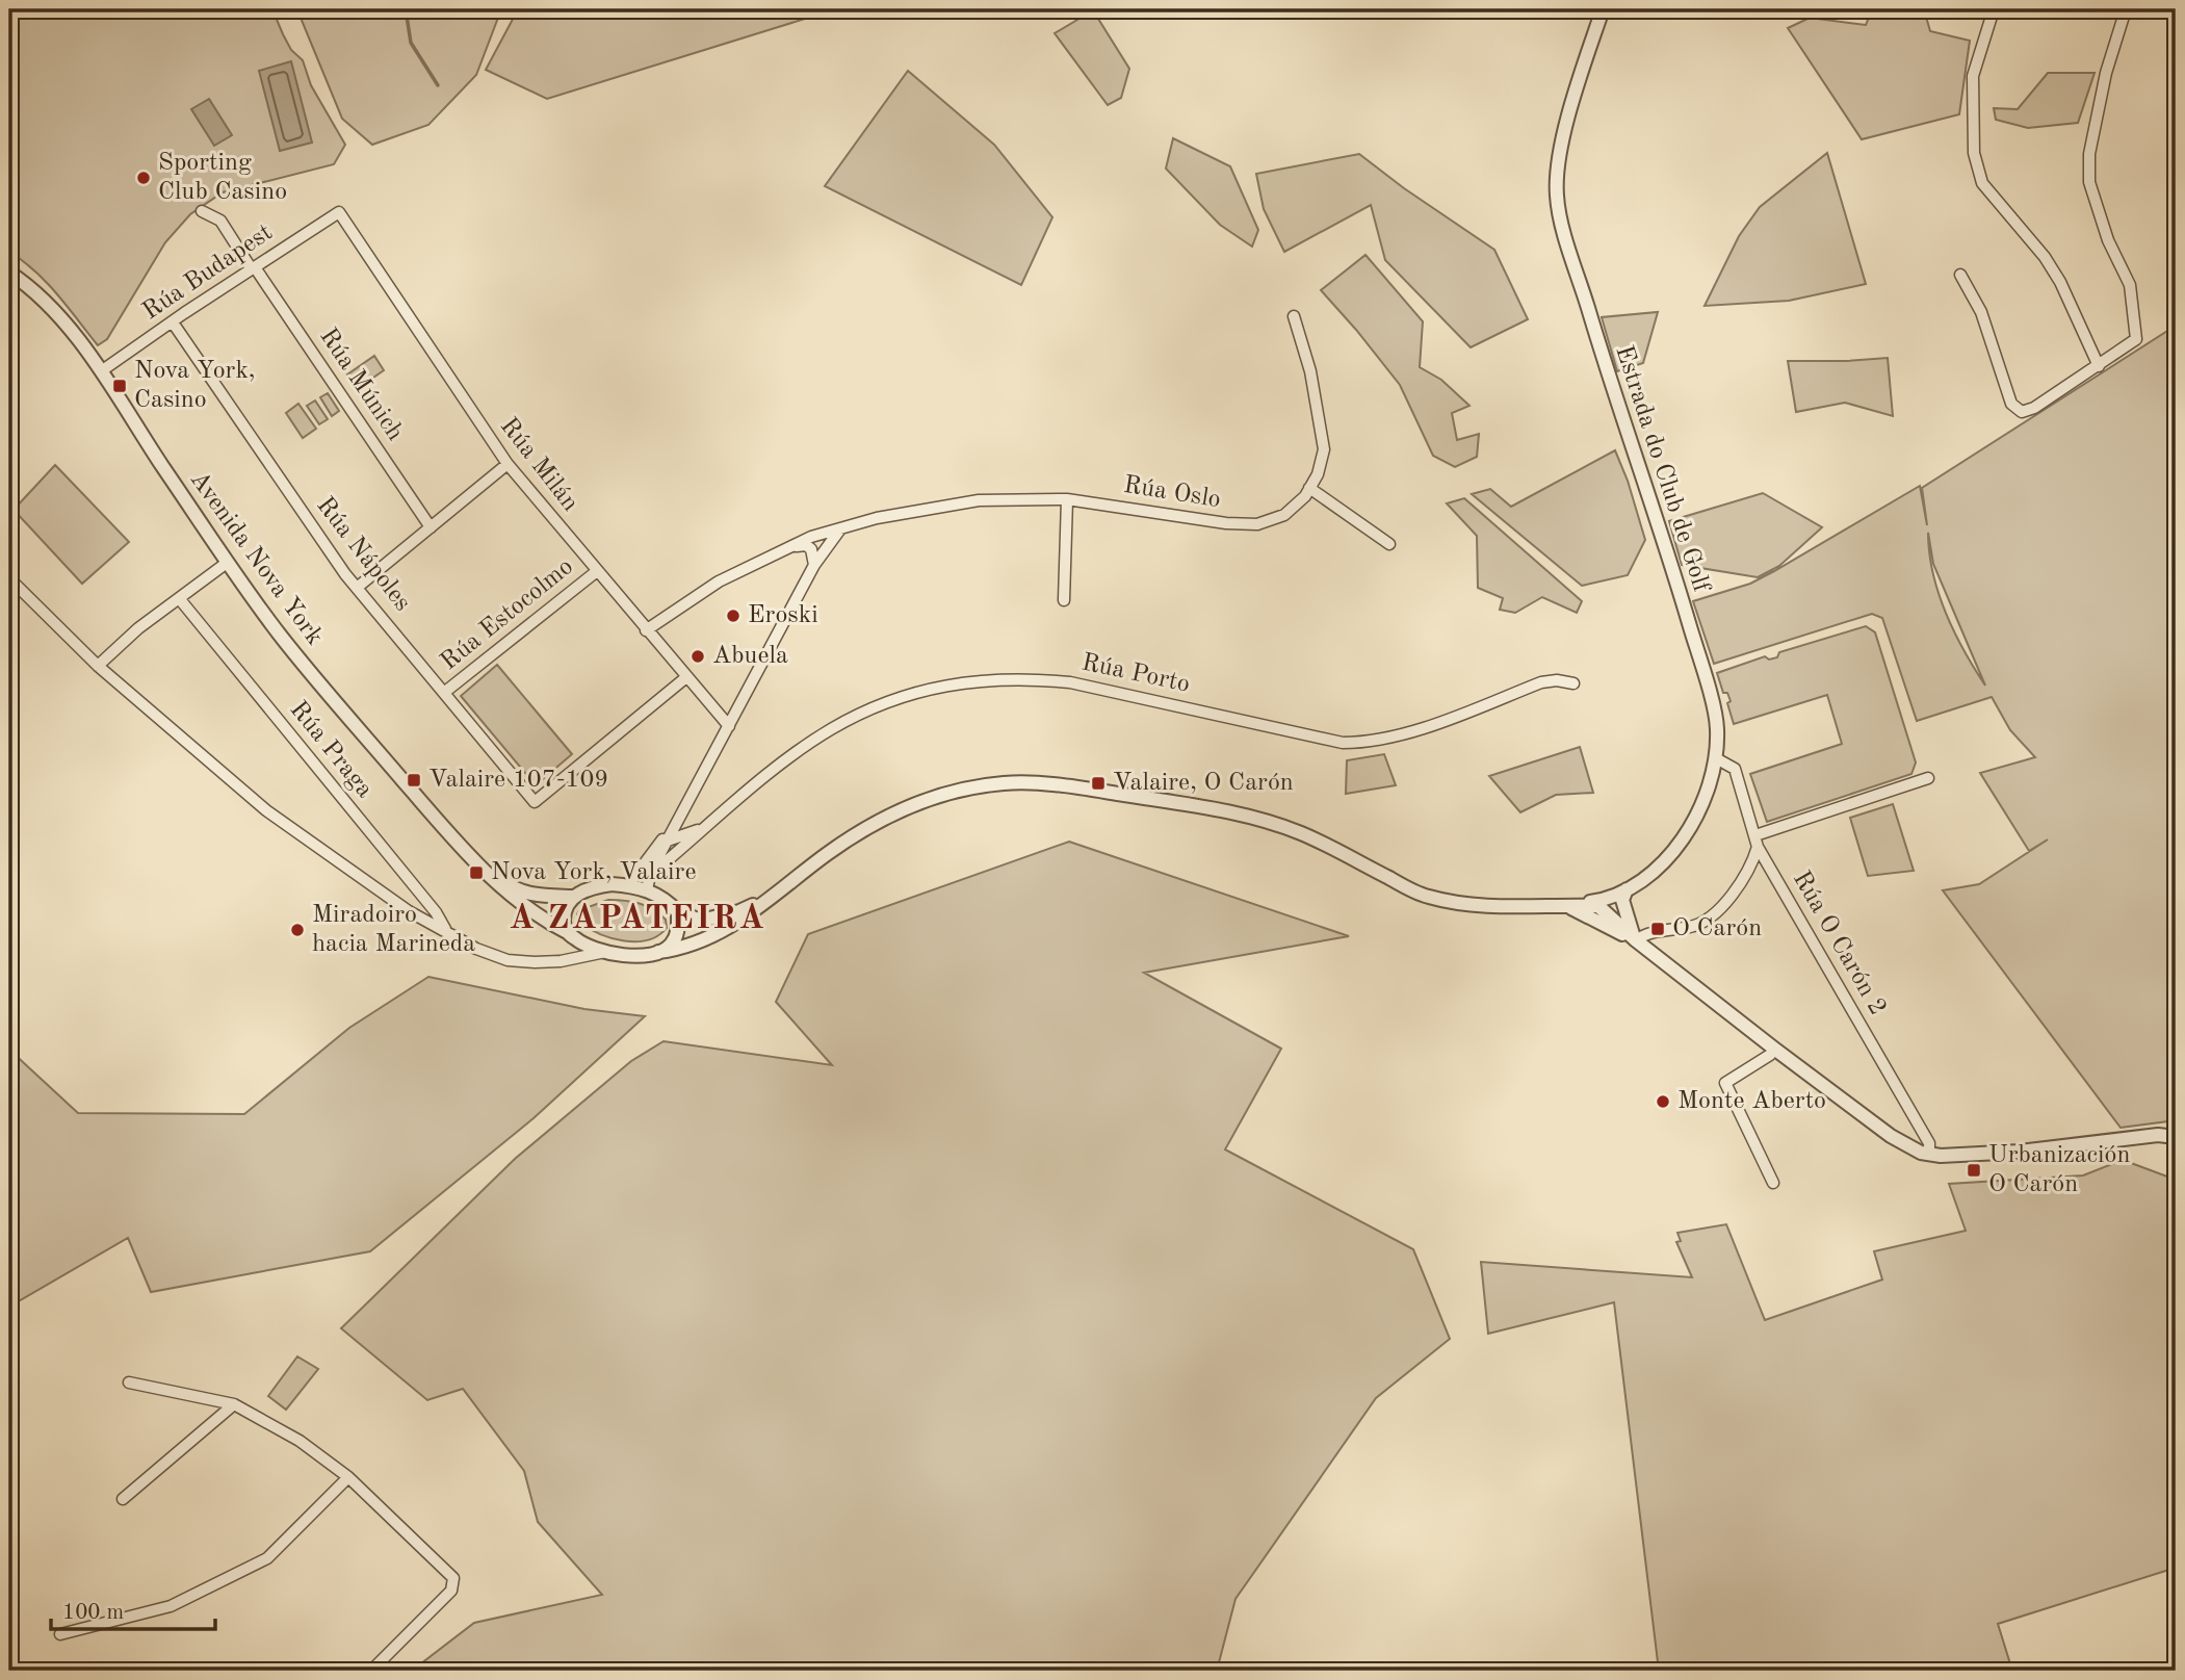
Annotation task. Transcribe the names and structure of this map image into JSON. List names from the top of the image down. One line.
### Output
{"streets":{"street":["Rúa Budapest","Rúa Múnich","Rúa Milán","Estrada do Club de Golf","Rúa Oslo","Rúa Nápoles","Avenida Nova York","Rúa Estocolmo","Rúa Porto","Rúa Praga","Rúa O Carón 2"]},"crossings":[["Rúa Budapest","Rúa Múnich"],["Rúa Budapest","Rúa Milán"],["Rúa Budapest","Rúa Nápoles"],["Rúa Budapest","Avenida Nova York"],["Rúa Milán","Rúa Oslo"],["Rúa Milán","Rúa Nápoles"],["Rúa Milán","Rúa Estocolmo"],["Estrada do Club de Golf","Rúa O Carón 2"],["Rúa Nápoles","Rúa Estocolmo"]],"districts":["A ZAPATEIRA"],"places":{"other":["Sporting Club Casino","Eroski","Abuela","Miradoiro hacia Marineda","Monte Aberto"],"transit":["Nova York, Casino","Valaire 107-109","Valaire, O Carón","Nova York, Valaire","O Carón","Urbanización O Carón"]},"scale_bar":"100 m"}
